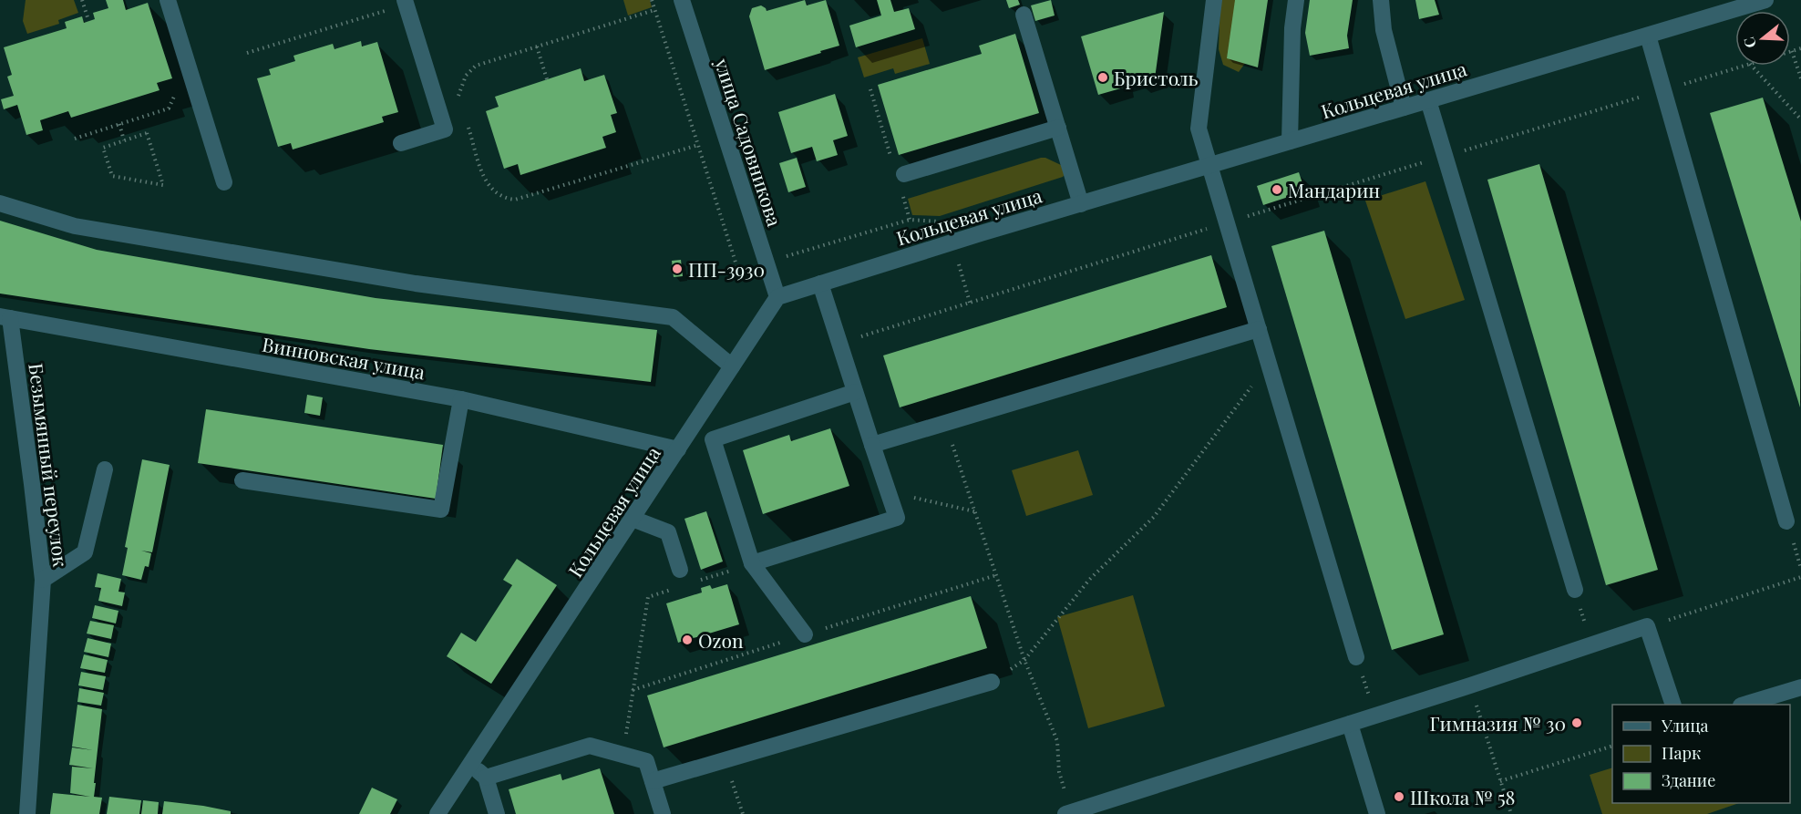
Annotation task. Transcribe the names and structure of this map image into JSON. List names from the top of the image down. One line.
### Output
{"streets":{"street":["Кольцевая улица","улица Садовникова","Винновская улица","Безымянный переулок"]},"crossings":[["Кольцевая улица","улица Садовникова"],["Кольцевая улица","Винновская улица"],["Винновская улица","Безымянный переулок"]],"places":["Бристоль","Мандарин","ПП-3930","Ozon","Гимназия № 30","Школа № 58"],"legend":["Улица","Парк","Здание"],"north":"left"}
